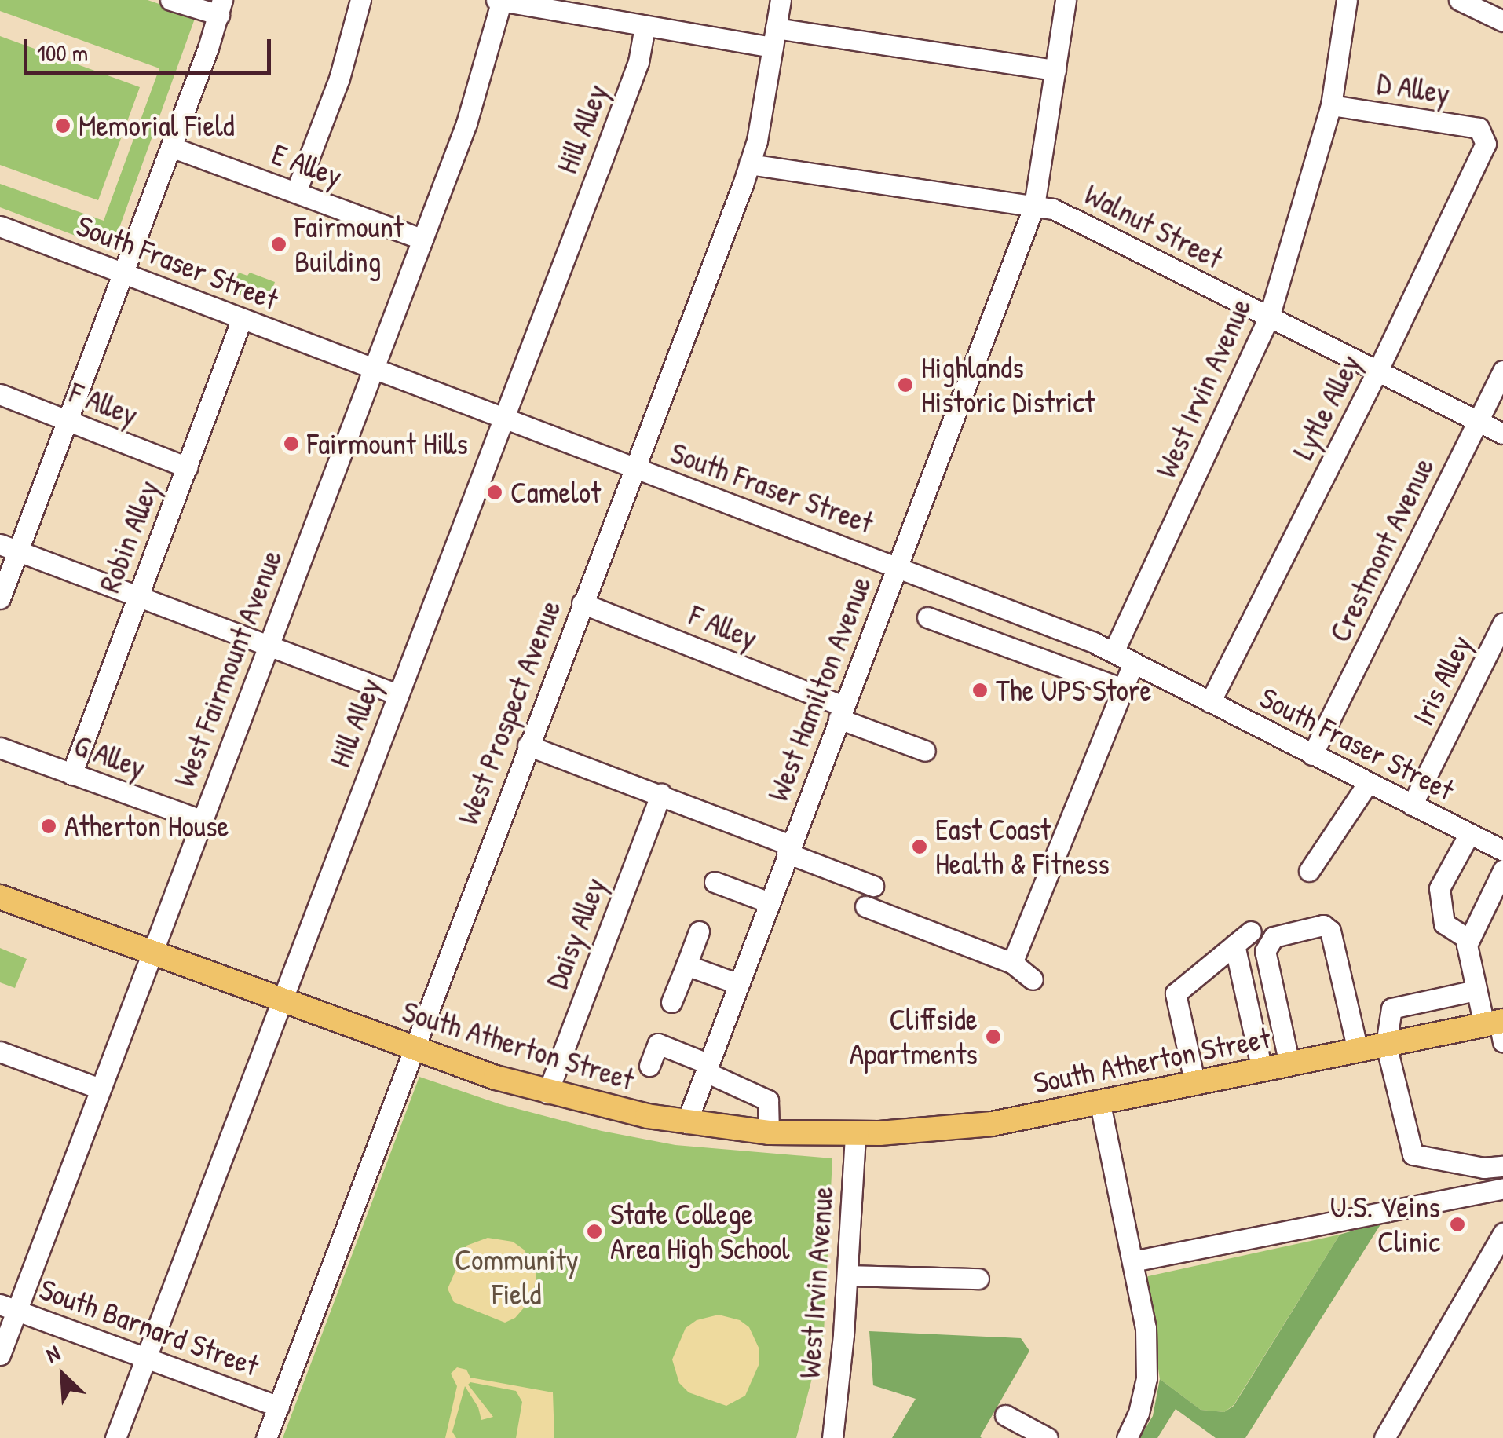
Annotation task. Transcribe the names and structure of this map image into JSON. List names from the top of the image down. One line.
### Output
{"streets":{"main road":["South Atherton Street"],"street":["D Alley","Hill Alley","E Alley","Walnut Street","South Fraser Street","West Irvin Avenue","F Alley","Lytle Alley","Robin Alley","Crestmont Avenue","West Fairmount Avenue","Iris Alley","West Hamilton Avenue","West Prospect Avenue","G Alley","Daisy Alley","South Barnard Street"]},"crossings":[["D Alley","West Irvin Avenue"],["D Alley","Lytle Alley"],["Hill Alley","South Fraser Street"],["Hill Alley","South Atherton Street"],["Hill Alley","South Barnard Street"],["E Alley","West Fairmount Avenue"],["Walnut Street","West Irvin Avenue"],["Walnut Street","Lytle Alley"],["Walnut Street","Crestmont Avenue"],["Walnut Street","West Hamilton Avenue"],["Walnut Street","West Prospect Avenue"],["South Fraser Street","West Irvin Avenue"],["South Fraser Street","Lytle Alley"],["South Fraser Street","Robin Alley"],["South Fraser Street","Crestmont Avenue"],["South Fraser Street","West Fairmount Avenue"],["South Fraser Street","Iris Alley"],["South Fraser Street","West Hamilton Avenue"],["South Fraser Street","West Prospect Avenue"],["West Irvin Avenue","South Atherton Street"],["F Alley","Robin Alley"],["F Alley","West Hamilton Avenue"],["F Alley","West Prospect Avenue"],["Robin Alley","G Alley"],["West Fairmount Avenue","G Alley"],["West Fairmount Avenue","South Atherton Street"],["West Fairmount Avenue","South Barnard Street"],["West Hamilton Avenue","South Atherton Street"],["West Prospect Avenue","South Atherton Street"],["West Prospect Avenue","South Barnard Street"],["Daisy Alley","South Atherton Street"]],"parks":["Community Field"],"places":["Memorial Field","Fairmount Building","Highlands Historic District","Fairmount Hills","Camelot","The UPS Store","Atherton House","East Coast Health & Fitness","Cliffside Apartments","U.S. Veins Clinic","State College Area High School"],"scale_bar":"100 m","north":"top left"}
